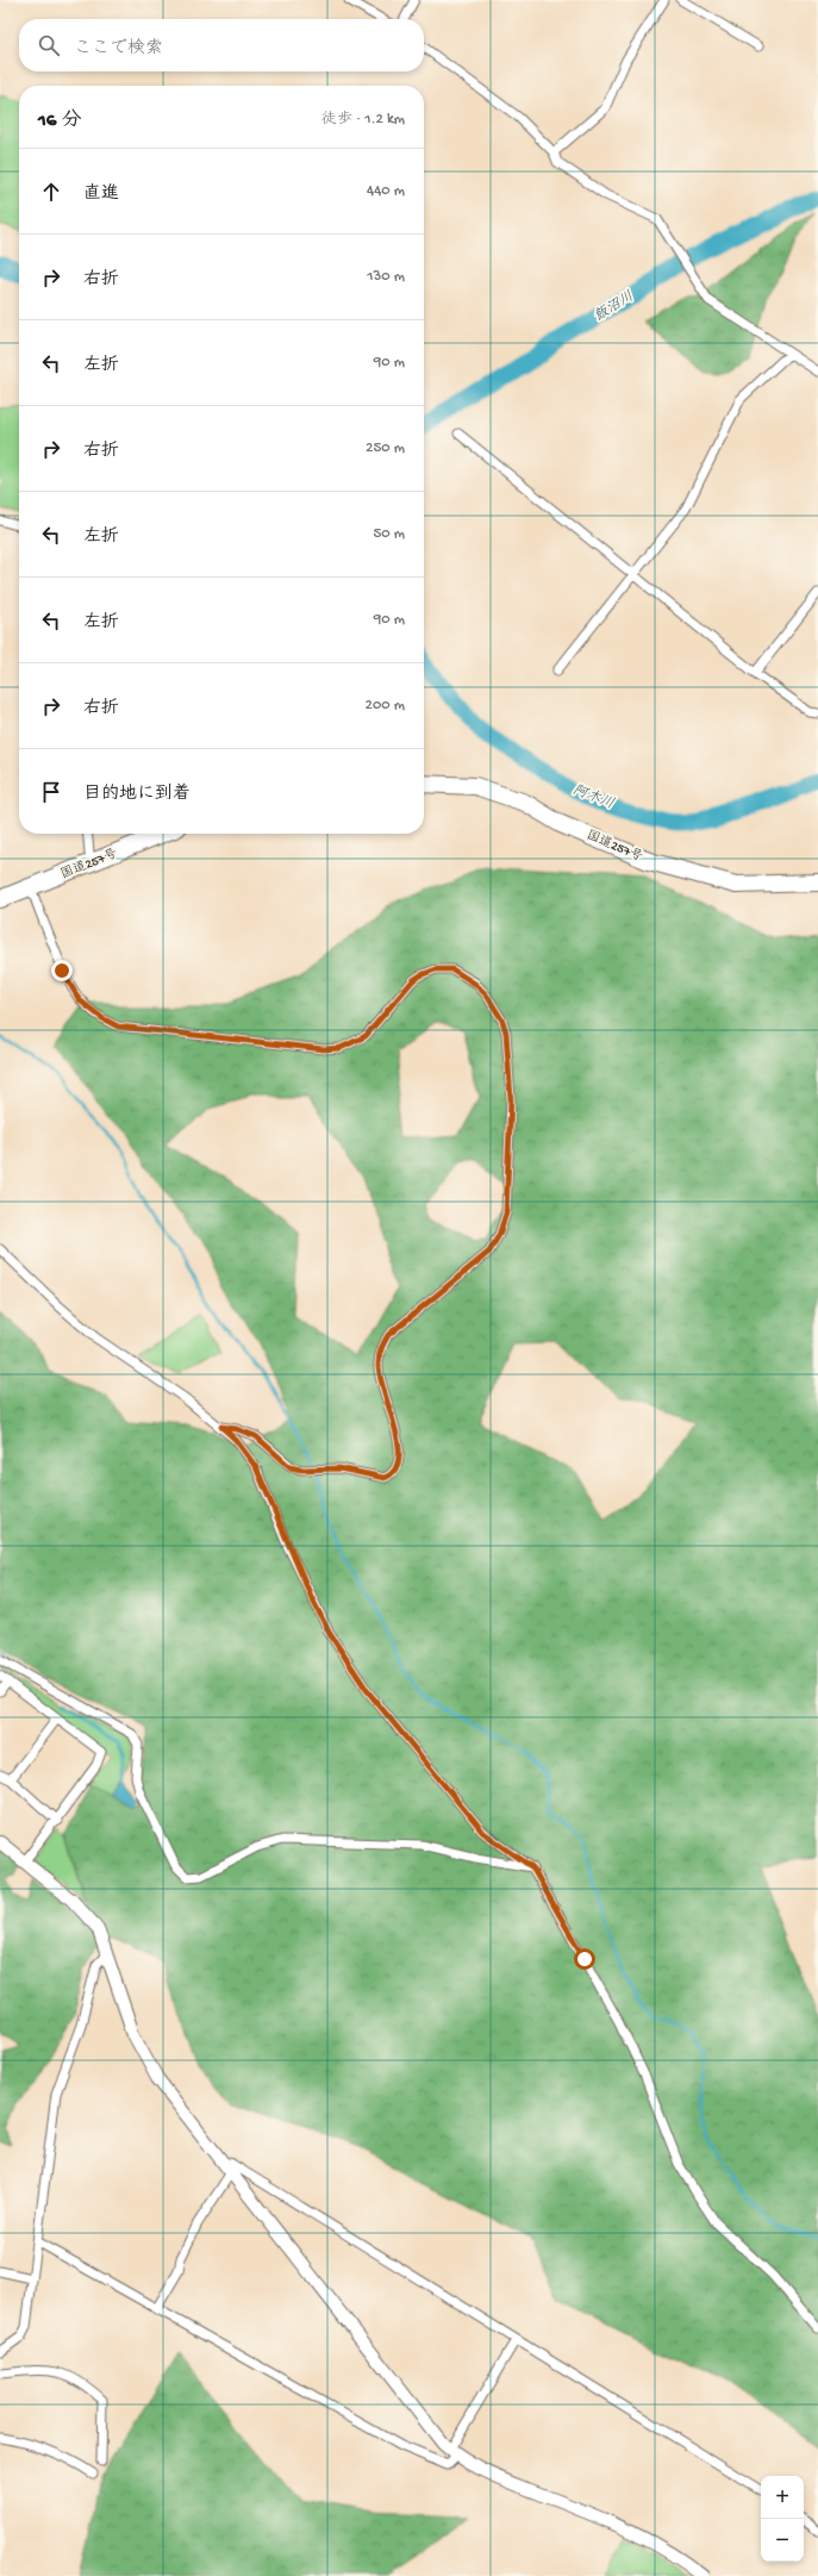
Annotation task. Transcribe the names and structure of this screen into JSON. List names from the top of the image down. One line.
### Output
{"streets":{"highway":["国道257号"]},"water":["飯沼川","阿木川"],"page":{"search":"ここで検索","heading":["16 分","徒歩 · 1.2 km"],"list":[["直進","440 m"],["右折","130 m"],["左折","90 m"],["右折","250 m"],["左折","50 m"],["左折","90 m"],["右折","200 m"],"目的地に到着"],"map_buttons":["+","−"]}}
